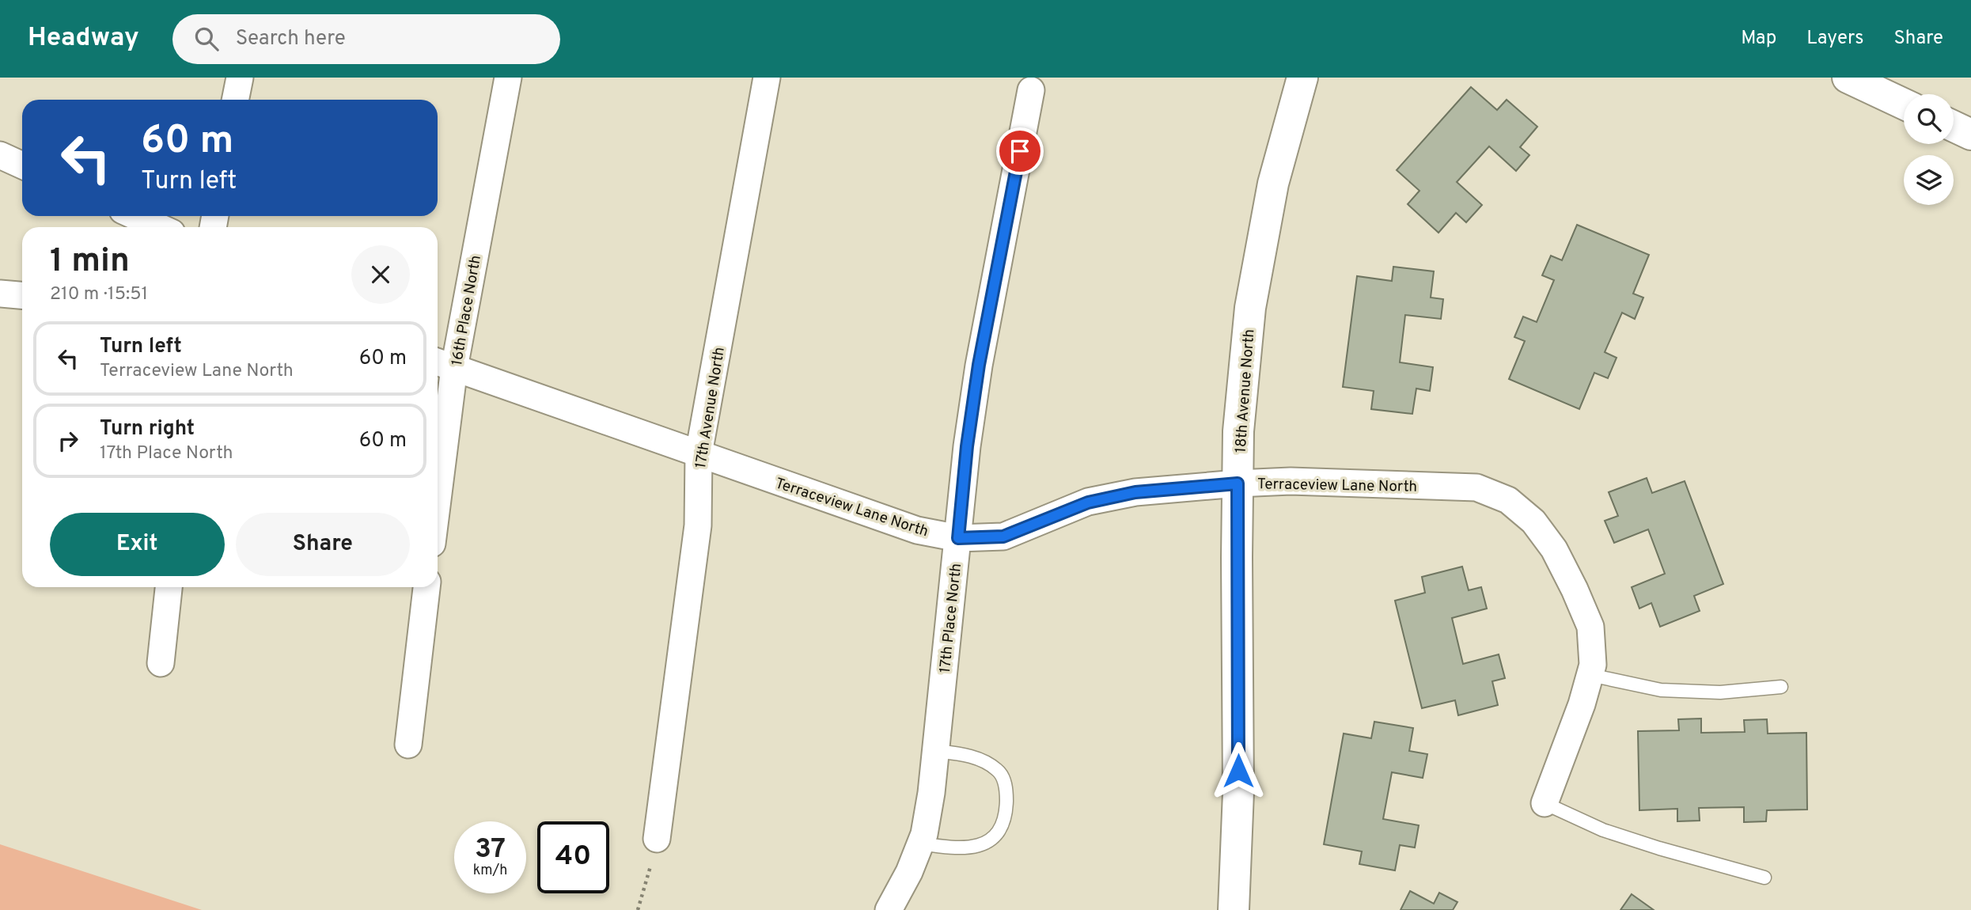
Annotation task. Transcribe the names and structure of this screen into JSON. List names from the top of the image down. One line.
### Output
{"streets":{"street":["16th Place North","18th Avenue North","17th Avenue North","Terraceview Lane North","17th Place North"]},"crossings":[["16th Place North","Terraceview Lane North"],["18th Avenue North","Terraceview Lane North"],["17th Avenue North","Terraceview Lane North"],["Terraceview Lane North","17th Place North"]],"page":{"header":"Headway","search":"Search here","nav":["Map","Layers","Share"],"turn":["60 m","Turn left"],"heading":["1 min","210 m · 15:51"],"list":[{"name":"Turn left","note":"Terraceview Lane North","value":"60 m"},{"name":"Turn right","note":"17th Place North","value":"60 m"}],"buttons":["Exit","Share"],"speed":"37 km/h","limit":"40"}}
